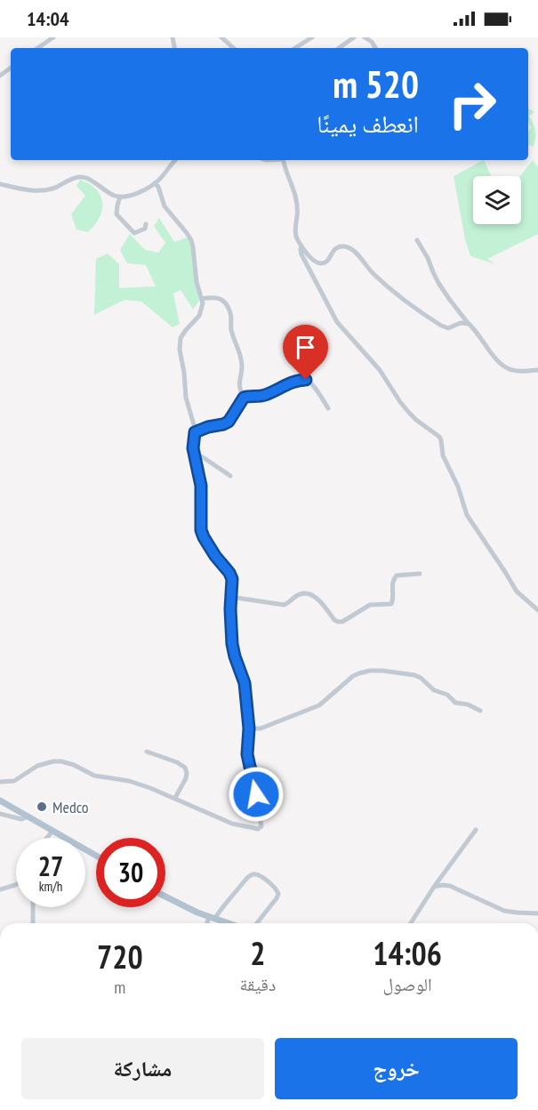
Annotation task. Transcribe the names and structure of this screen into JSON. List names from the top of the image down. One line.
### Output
{"places":["Medco"],"page":{"status":"14:04","turn":["520 m","انعطف يمينًا"],"speed":"27 km/h","limit":"30","eta":["14:06","الوصول","2","دقيقة","720","m"],"buttons":["خروج","مشاركة"]}}
